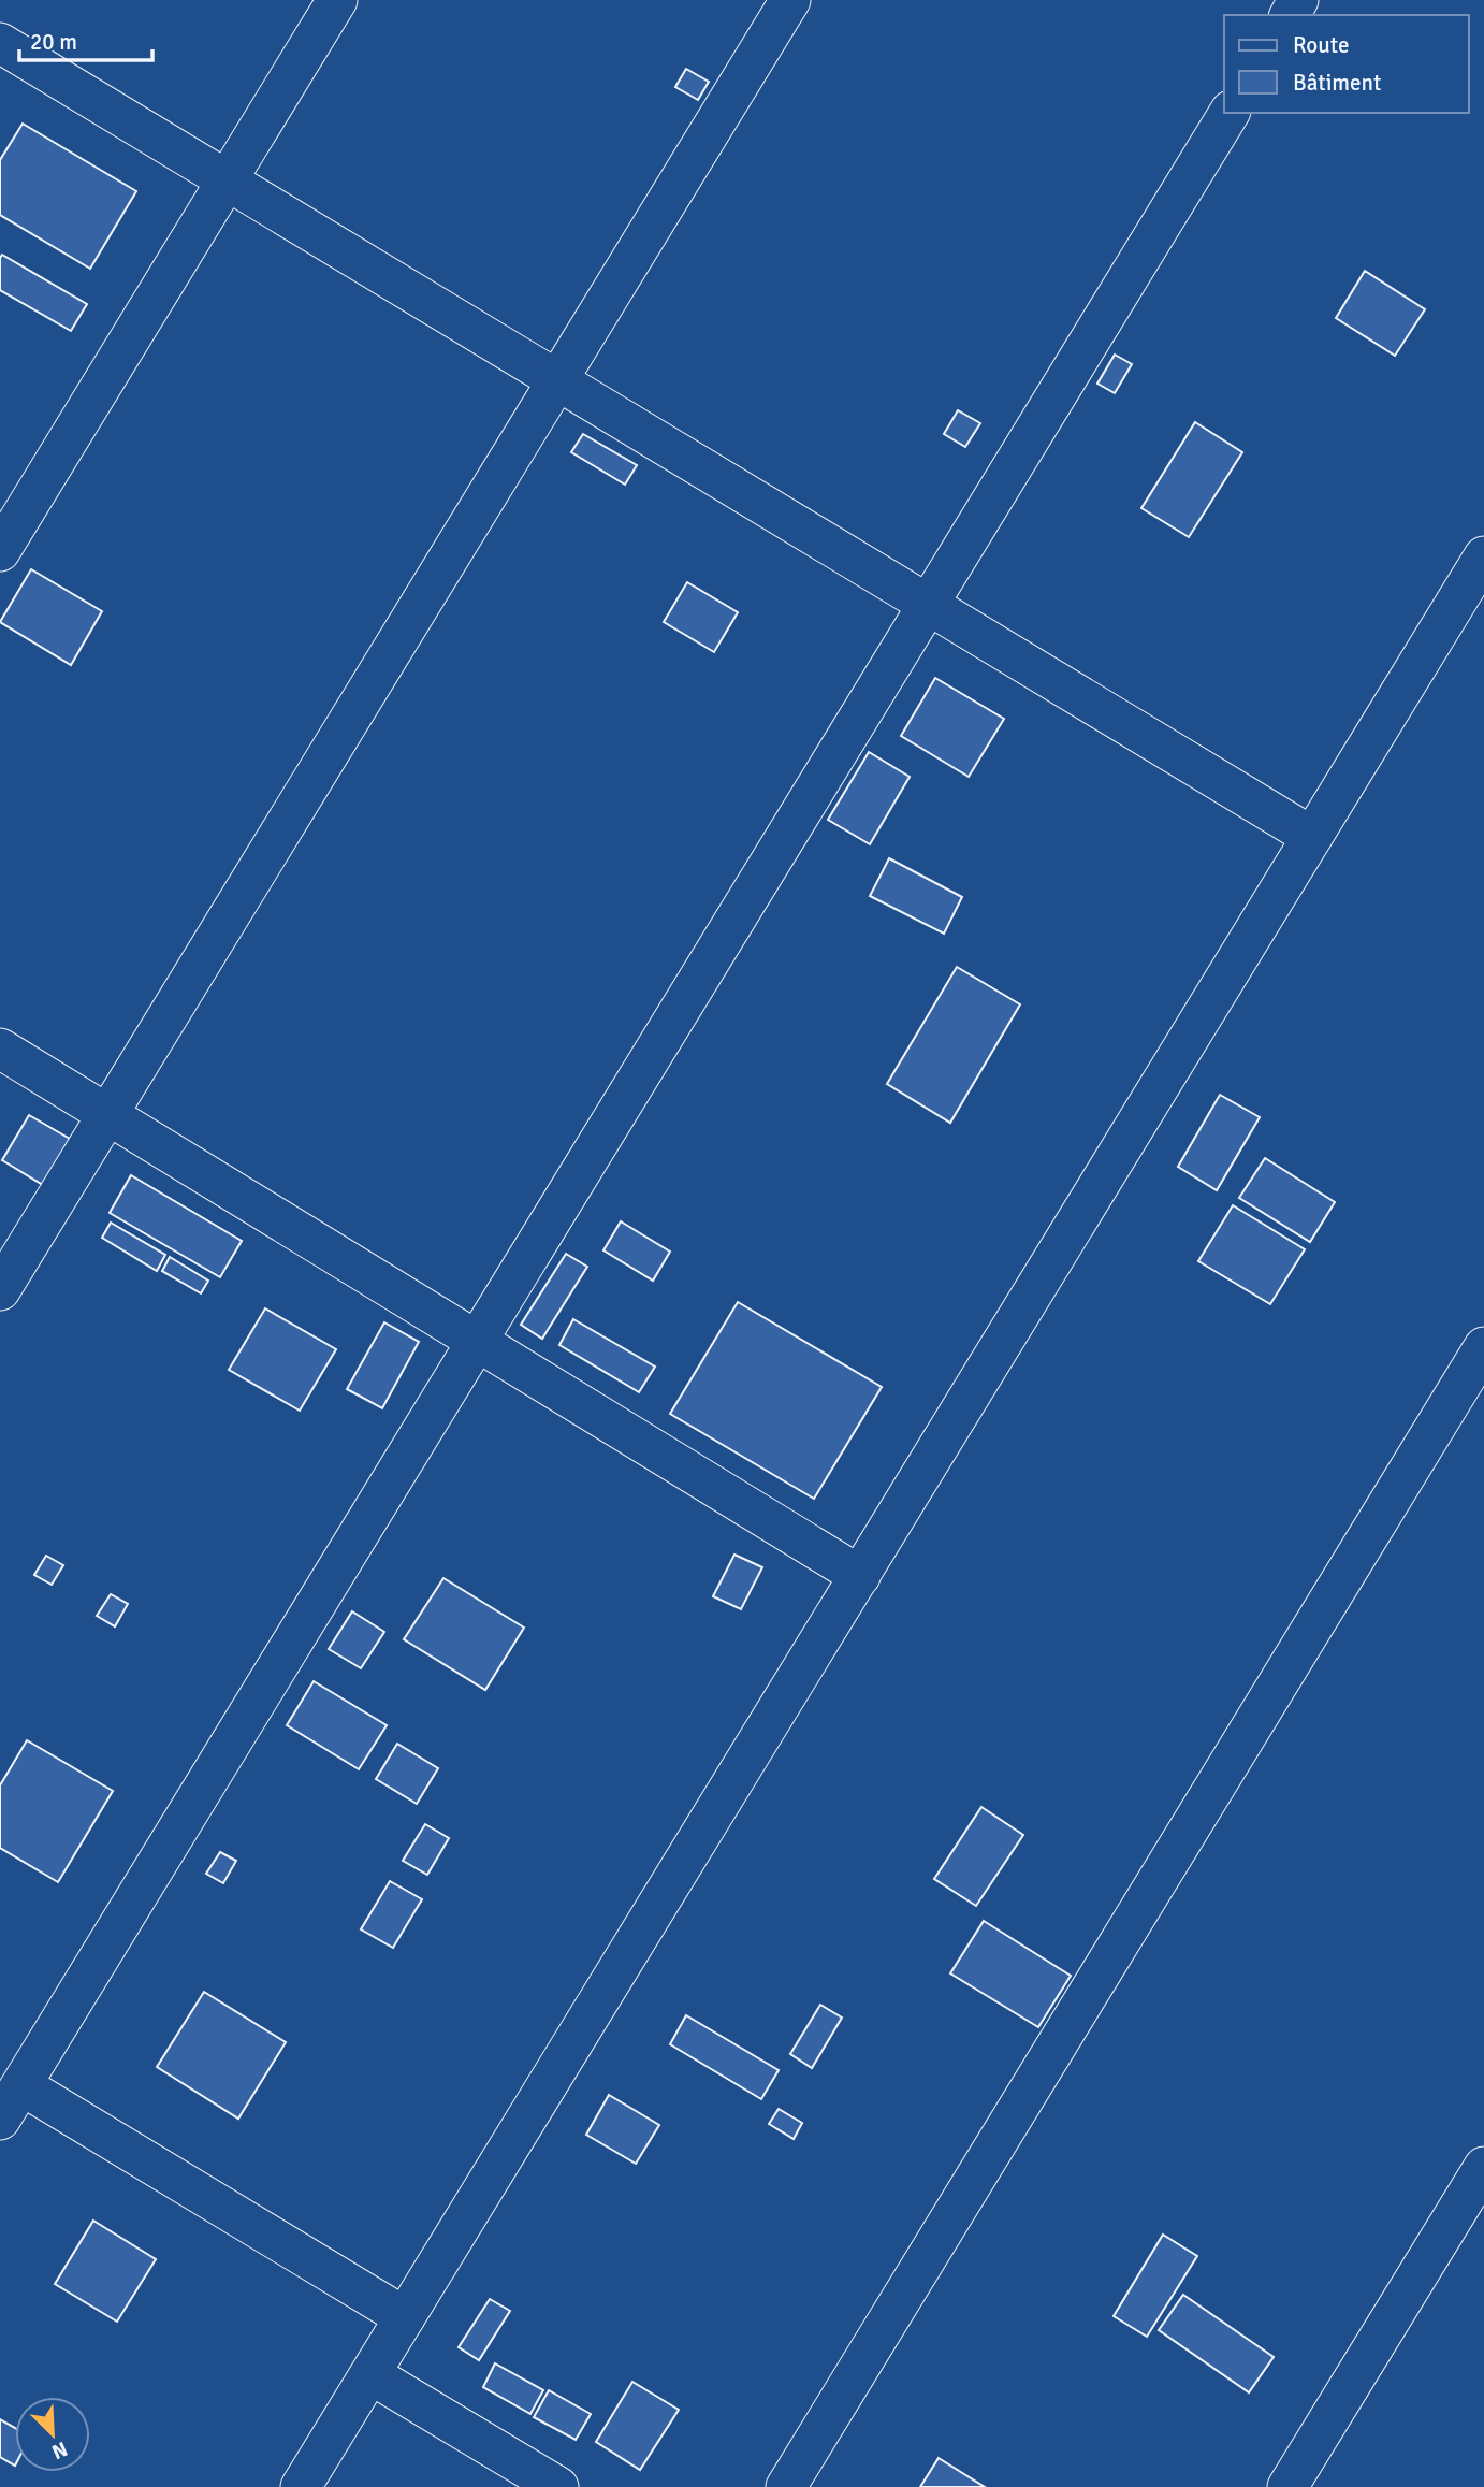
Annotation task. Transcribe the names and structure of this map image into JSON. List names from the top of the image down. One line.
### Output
{"legend":["Route","Bâtiment"],"scale_bar":"20 m","north":"bottom right"}
